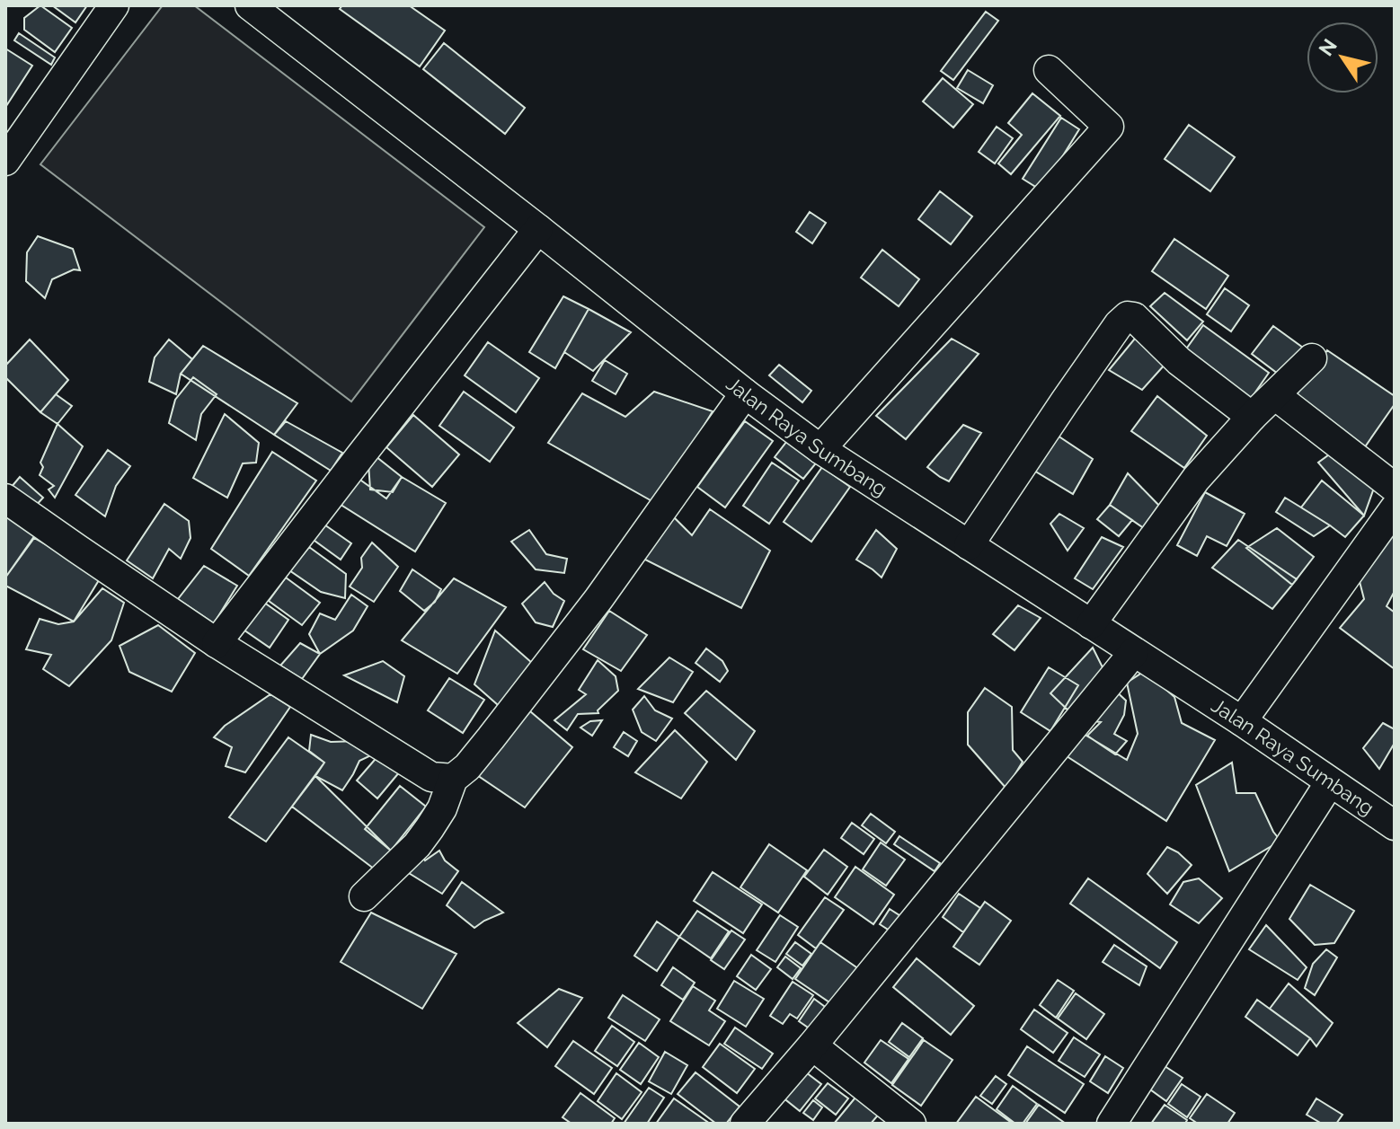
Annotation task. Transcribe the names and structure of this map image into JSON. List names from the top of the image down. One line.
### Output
{"streets":{"street":["Jalan Raya Sumbang"]},"north":"top left"}
